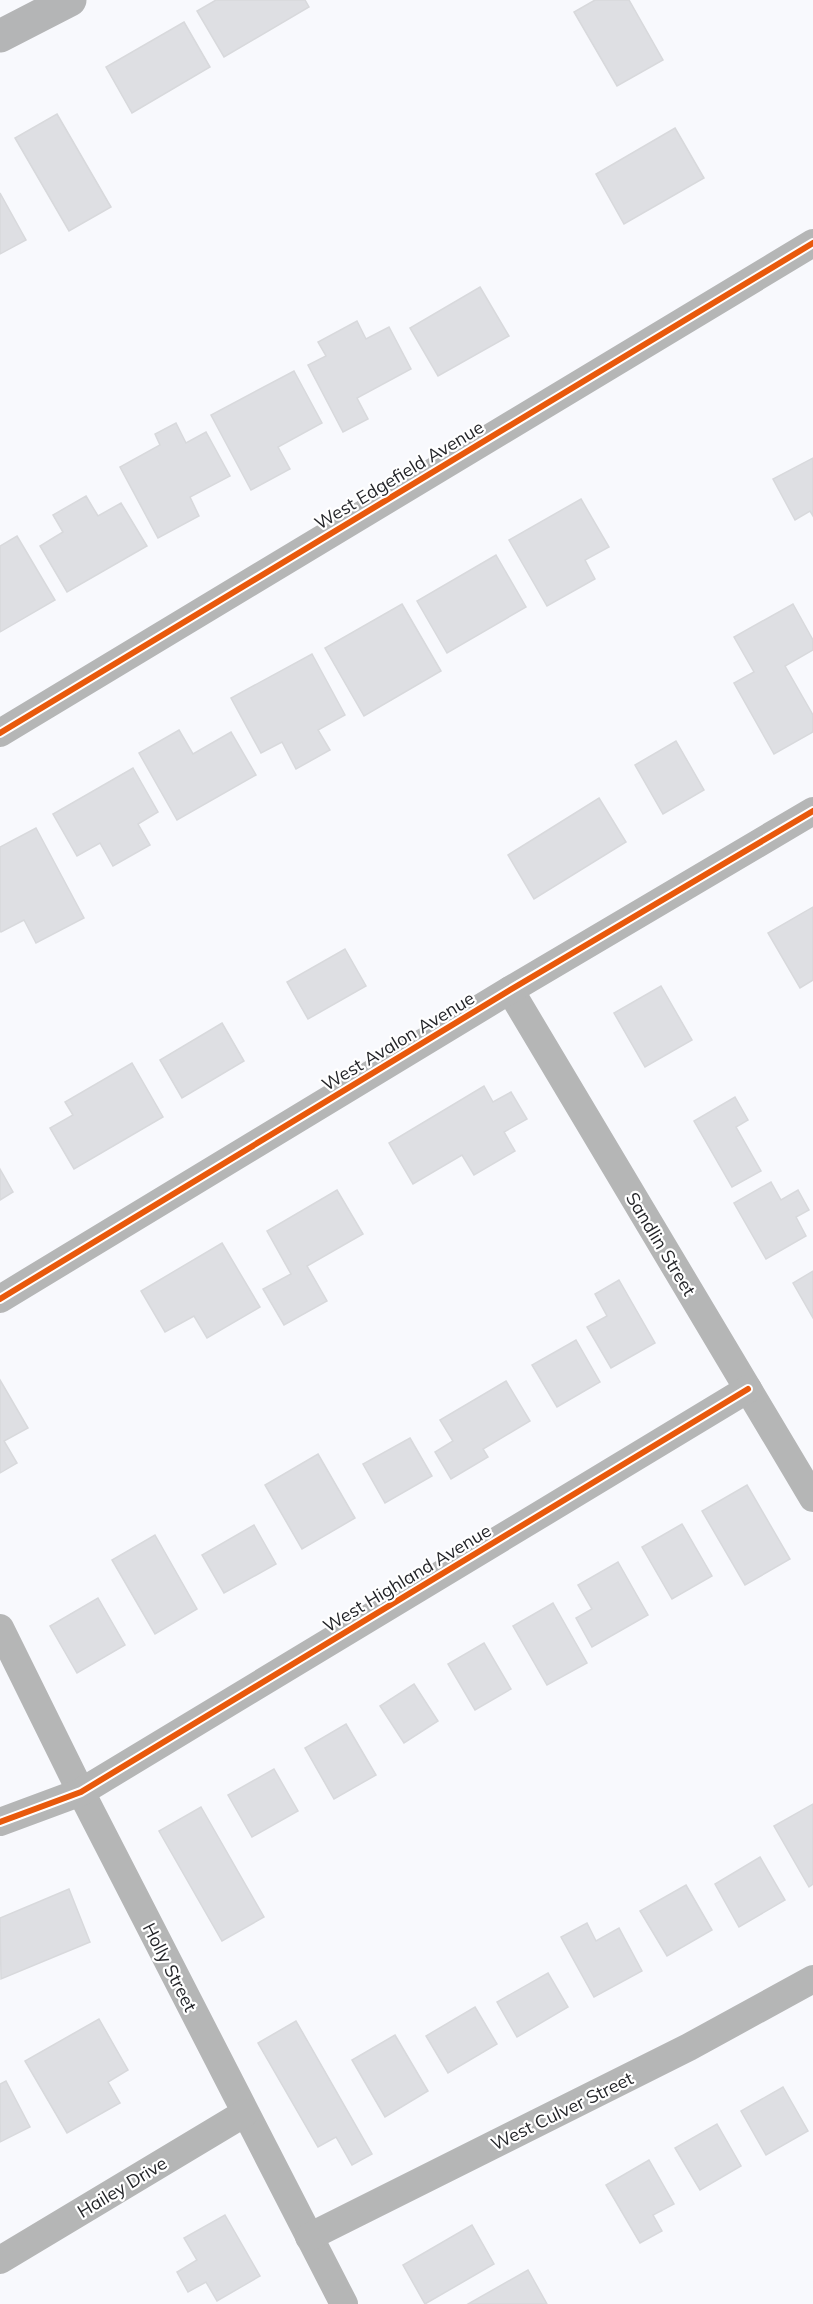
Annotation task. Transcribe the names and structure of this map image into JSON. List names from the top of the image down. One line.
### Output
{"streets":{"street":["West Edgefield Avenue","West Avalon Avenue","Sandlin Street","West Highland Avenue","Holly Street","West Culver Street","Hailey Drive"]},"crossings":[["West Avalon Avenue","Sandlin Street"],["Sandlin Street","West Highland Avenue"],["West Highland Avenue","Holly Street"],["Holly Street","West Culver Street"],["Holly Street","Hailey Drive"]]}
